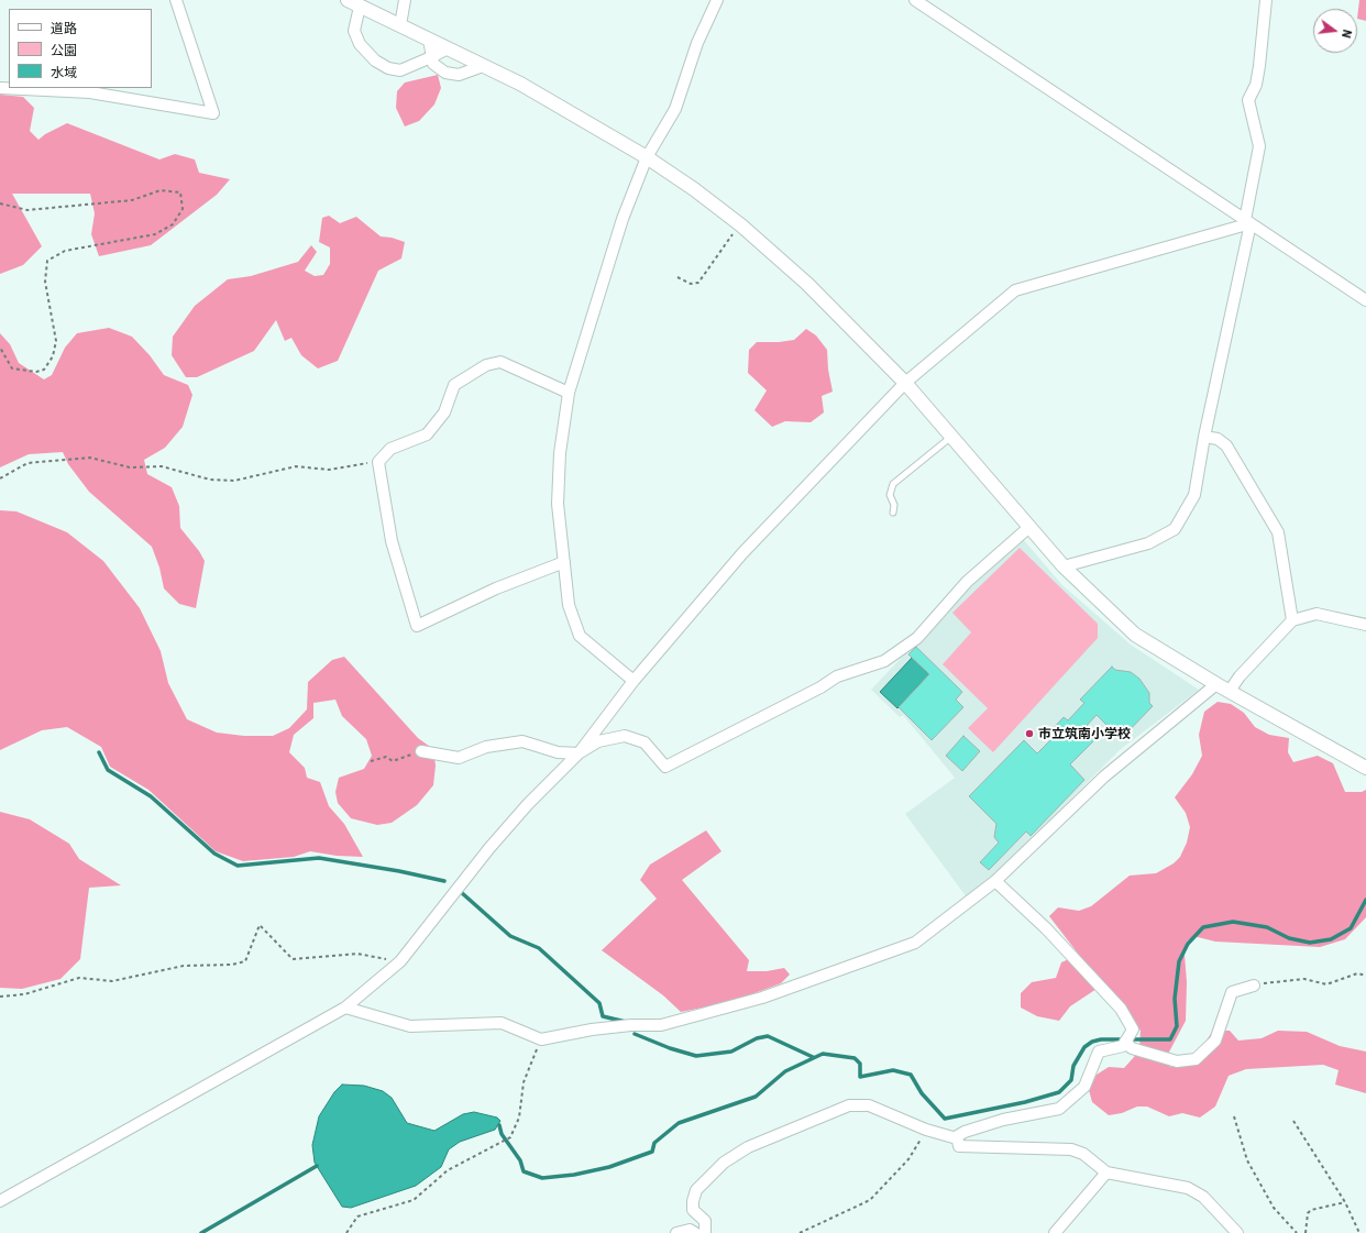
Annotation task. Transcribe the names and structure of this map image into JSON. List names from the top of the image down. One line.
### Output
{"places":["市立筑南小学校"],"legend":["道路","公園","水域"],"north":"right"}
